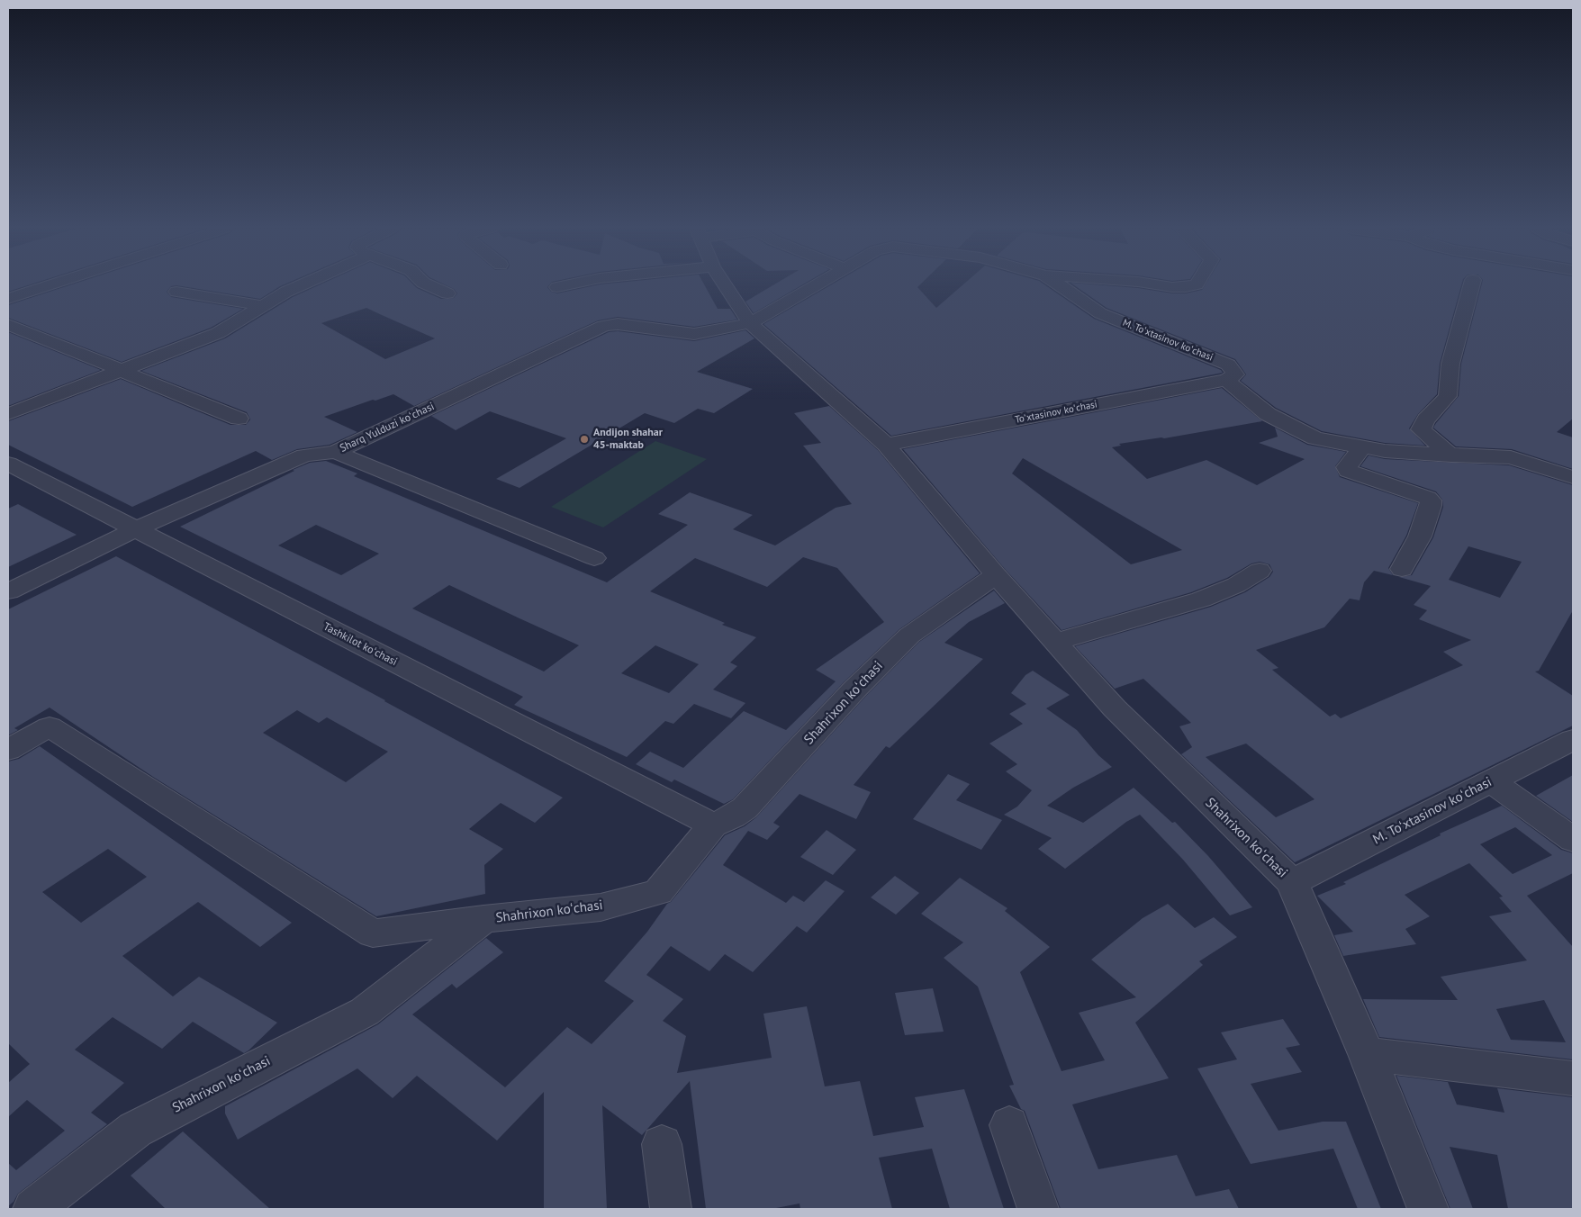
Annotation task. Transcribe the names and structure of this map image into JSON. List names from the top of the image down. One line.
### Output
{"streets":{"street":["M. Toʻxtasinov koʻchasi","Toʻxtasinov koʻchasi","Sharq Yulduzi koʻchasi","Tashkilot koʻchasi","Shahrixon koʻchasi"]},"crossings":[["M. Toʻxtasinov koʻchasi","Toʻxtasinov koʻchasi"],["M. Toʻxtasinov koʻchasi","Sharq Yulduzi koʻchasi"],["M. Toʻxtasinov koʻchasi","Shahrixon koʻchasi"],["Toʻxtasinov koʻchasi","Shahrixon koʻchasi"],["Sharq Yulduzi koʻchasi","Tashkilot koʻchasi"],["Sharq Yulduzi koʻchasi","Shahrixon koʻchasi"],["Tashkilot koʻchasi","Shahrixon koʻchasi"]],"places":["Andijon shahar 45-maktab"]}
